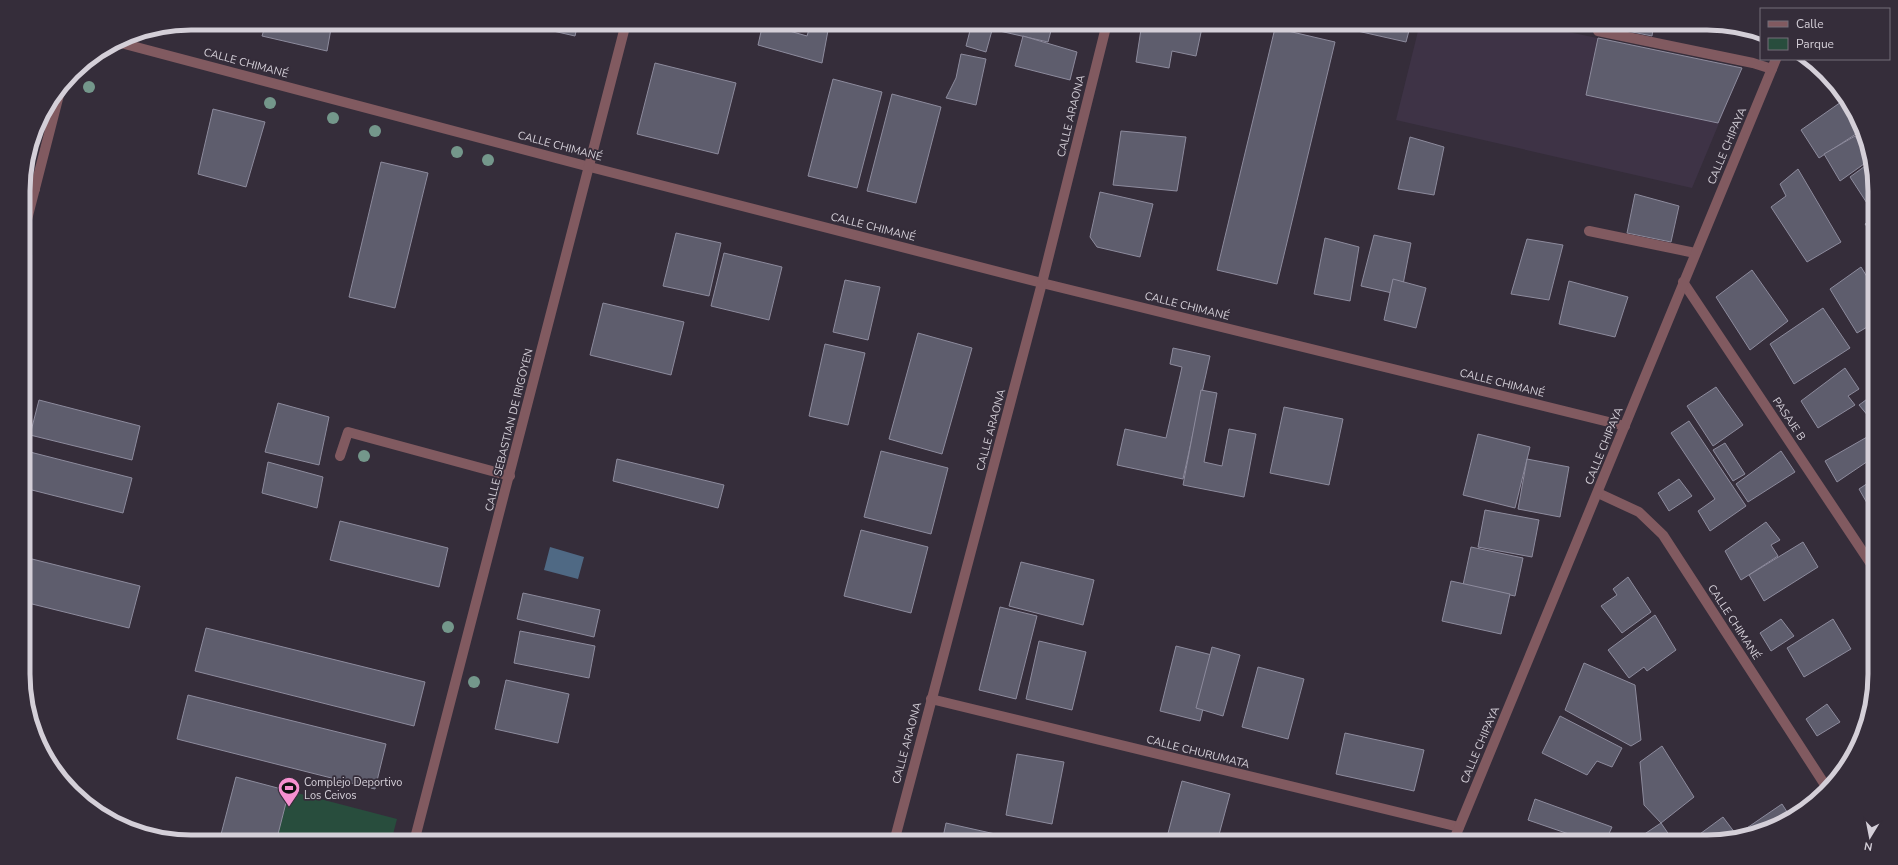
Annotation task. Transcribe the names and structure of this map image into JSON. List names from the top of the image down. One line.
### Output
{"streets":{"street":["CALLE CHIMANÉ","CALLE ARAONA","CALLE CHIPAYA","PASAJE B","CALLE SEBASTIAN DE IRIGOYEN","CALLE CHURUMATA"]},"crossings":[["CALLE CHIMANÉ","CALLE ARAONA"],["CALLE CHIMANÉ","CALLE CHIPAYA"],["CALLE CHIMANÉ","CALLE SEBASTIAN DE IRIGOYEN"],["CALLE ARAONA","CALLE CHURUMATA"],["CALLE CHIPAYA","PASAJE B"],["CALLE CHIPAYA","CALLE CHURUMATA"]],"places":{"sports":["Complejo Deportivo Los Ceivos"]},"legend":["Calle","Parque"],"north":"bottom"}
